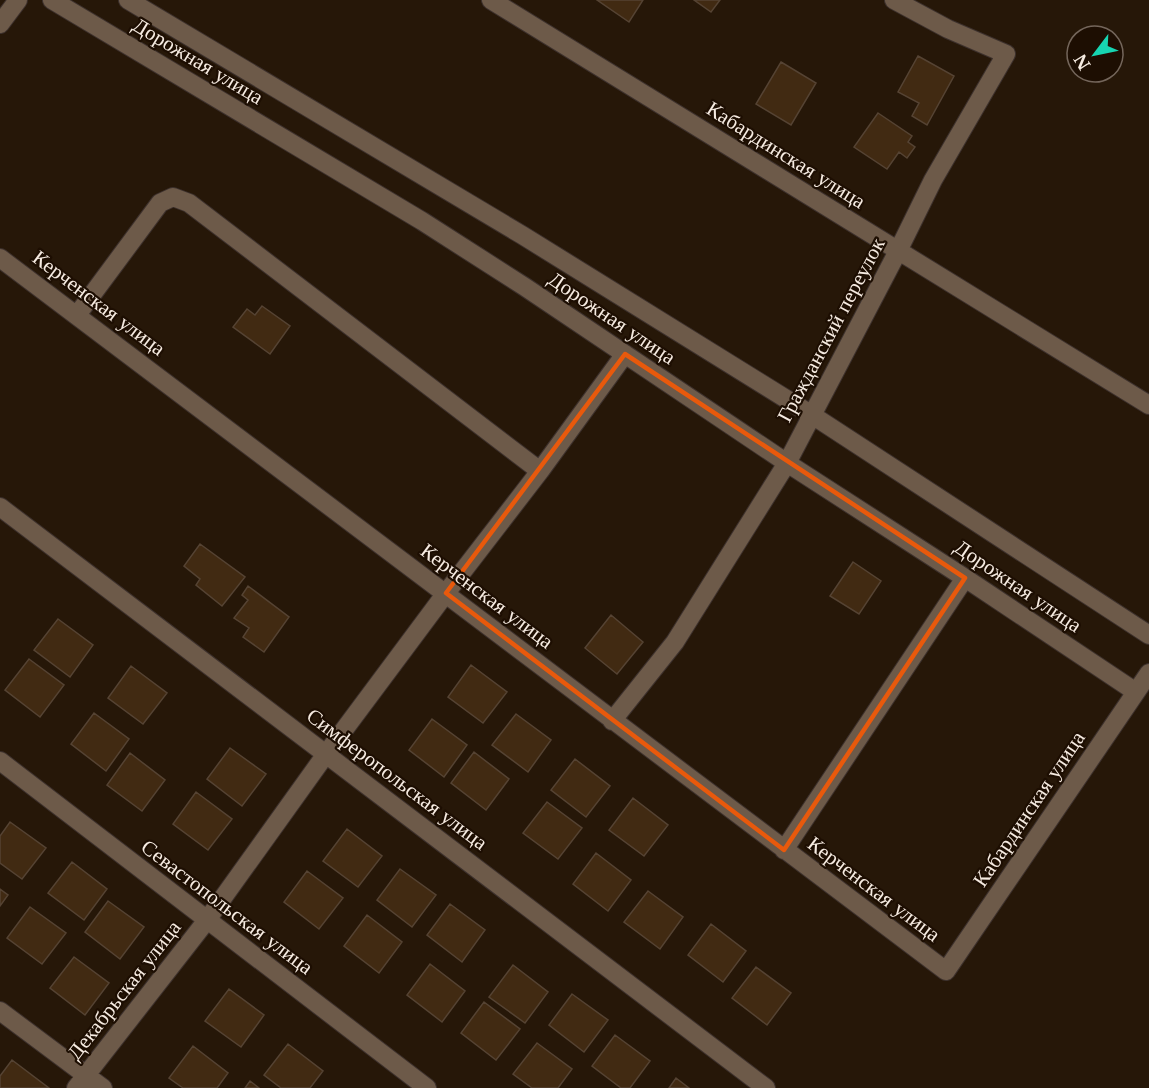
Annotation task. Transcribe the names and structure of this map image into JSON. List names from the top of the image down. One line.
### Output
{"streets":{"street":["Дорожная улица","Кабардинская улица","Керченская улица","Гражданский переулок","Симферопольская улица","Севастопольская улица","Декабрьская улица"]},"crossings":[["Дорожная улица","Кабардинская улица"],["Дорожная улица","Гражданский переулок"],["Дорожная улица","Декабрьская улица"],["Кабардинская улица","Керченская улица"],["Кабардинская улица","Гражданский переулок"],["Керченская улица","Гражданский переулок"],["Керченская улица","Декабрьская улица"],["Симферопольская улица","Декабрьская улица"],["Севастопольская улица","Декабрьская улица"]],"north":"bottom left"}
